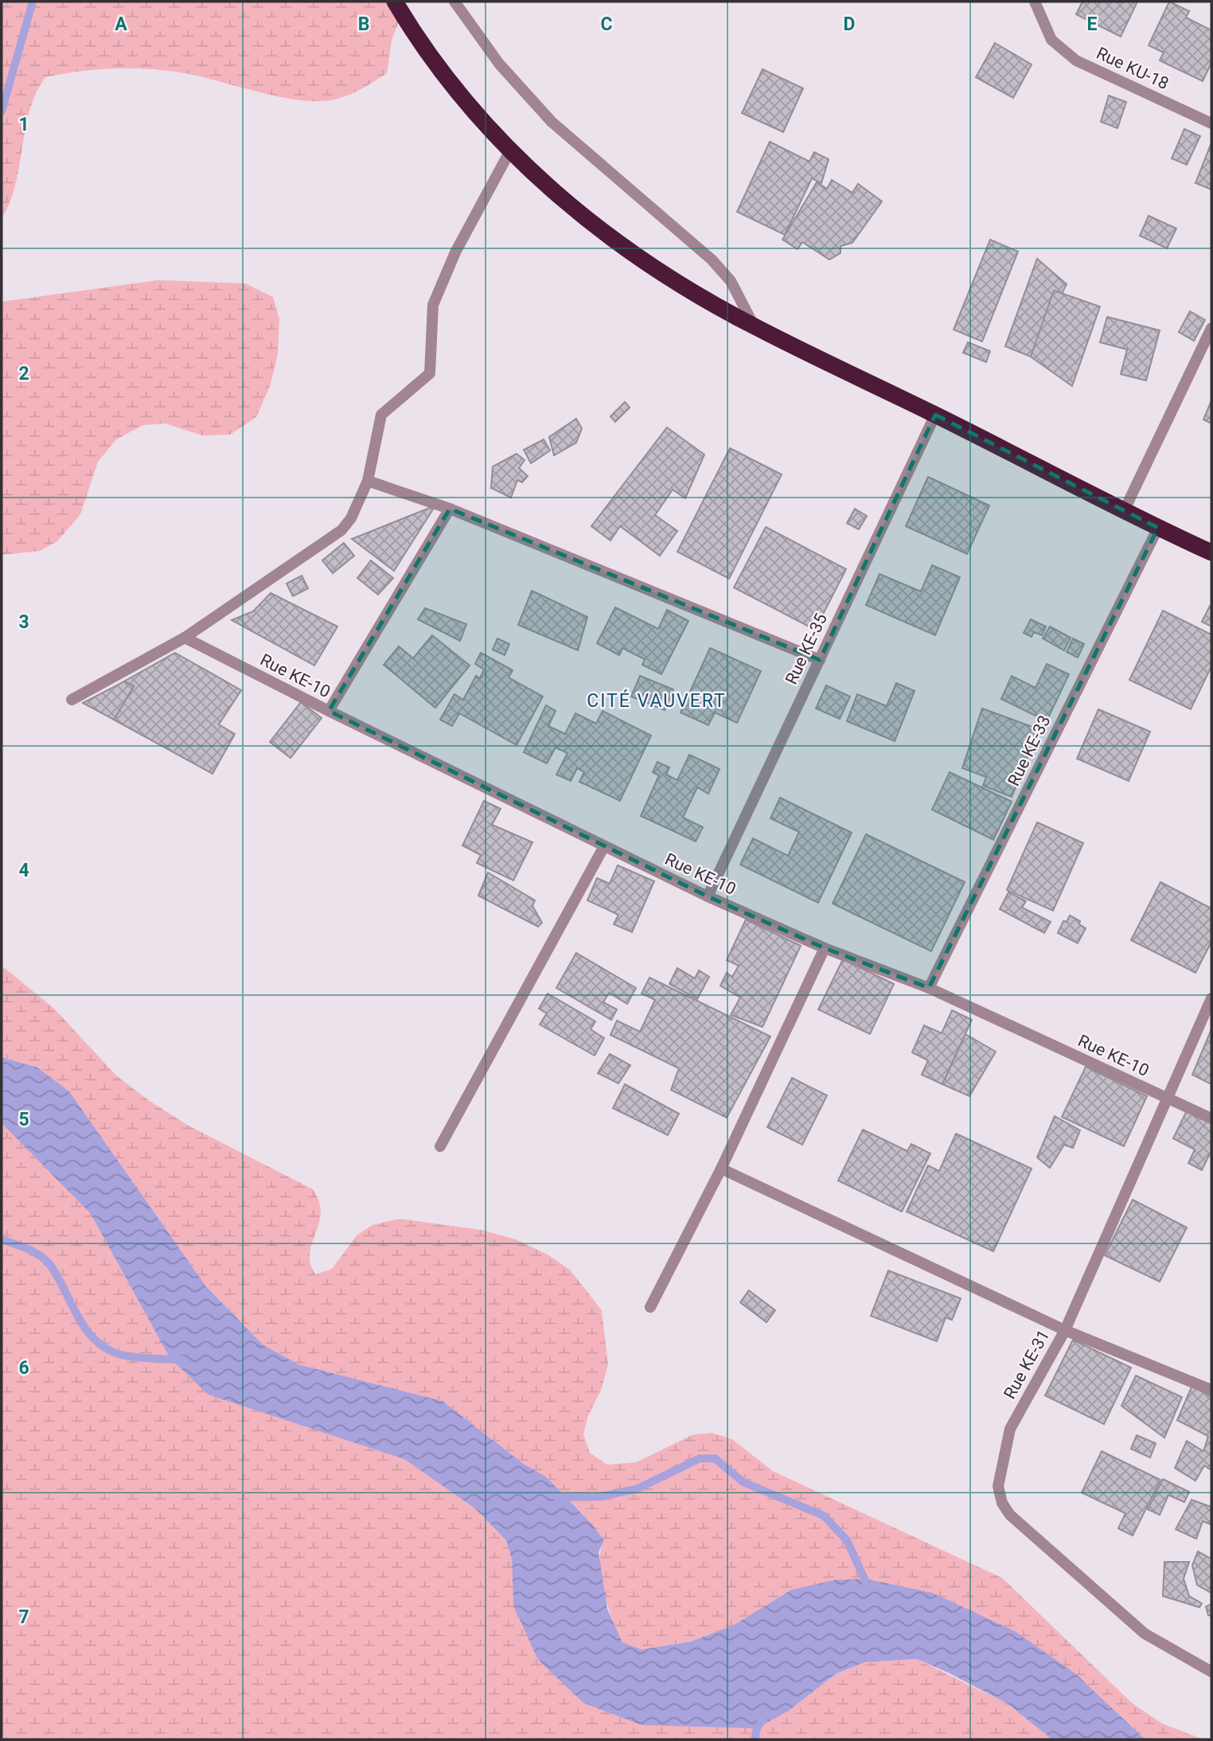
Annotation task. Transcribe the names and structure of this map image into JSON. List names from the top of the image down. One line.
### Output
{"streets":{"street":["Rue KU-18","Rue KE-35","Rue KE-10","Rue KE-33","Rue KE-31"]},"crossings":[["Rue KE-35","Rue KE-10"],["Rue KE-10","Rue KE-33"],["Rue KE-10","Rue KE-31"]],"districts":["CITÉ VAUVERT"],"grid":{"columns":["A","B","C","D","E"],"rows":["1","2","3","4","5","6","7"]}}
